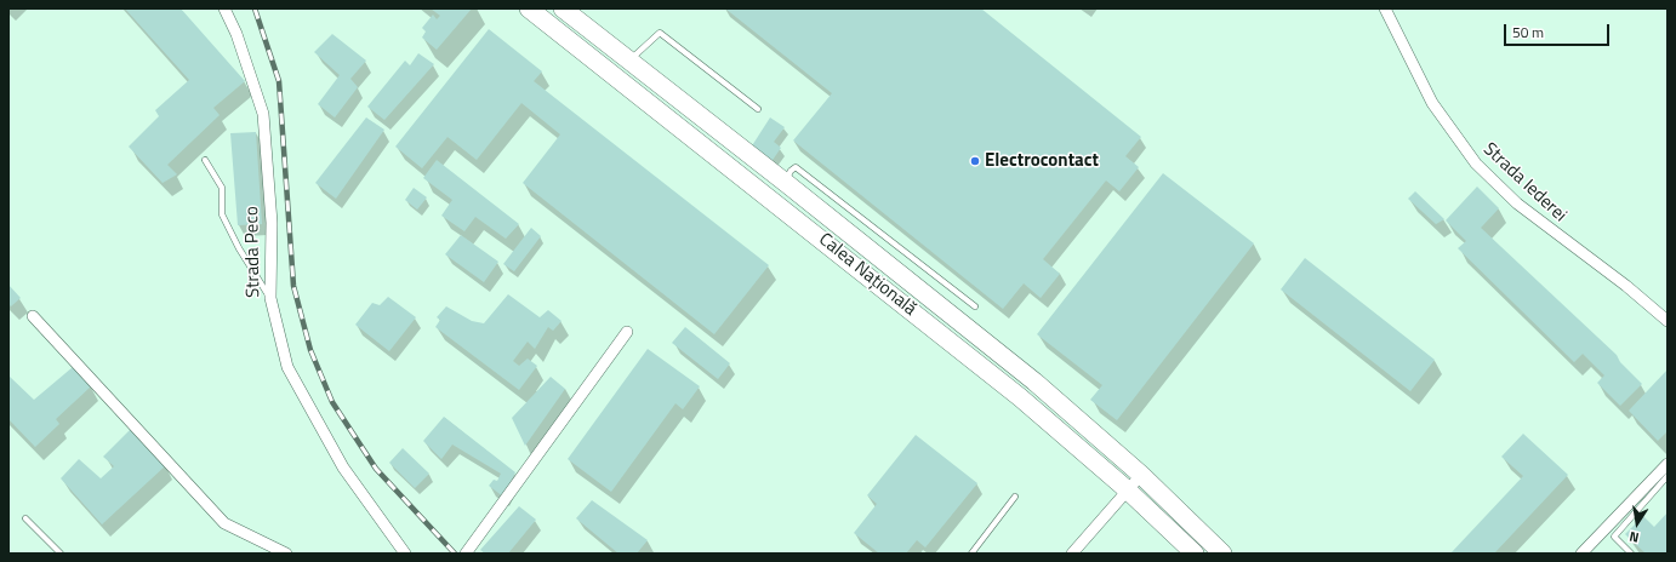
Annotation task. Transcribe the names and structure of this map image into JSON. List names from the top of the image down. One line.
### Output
{"streets":{"main road":["Calea Națională"],"street":["Strada Iederei","Strada Peco"]},"places":["Electrocontact"],"scale_bar":"50 m","north":"bottom"}
